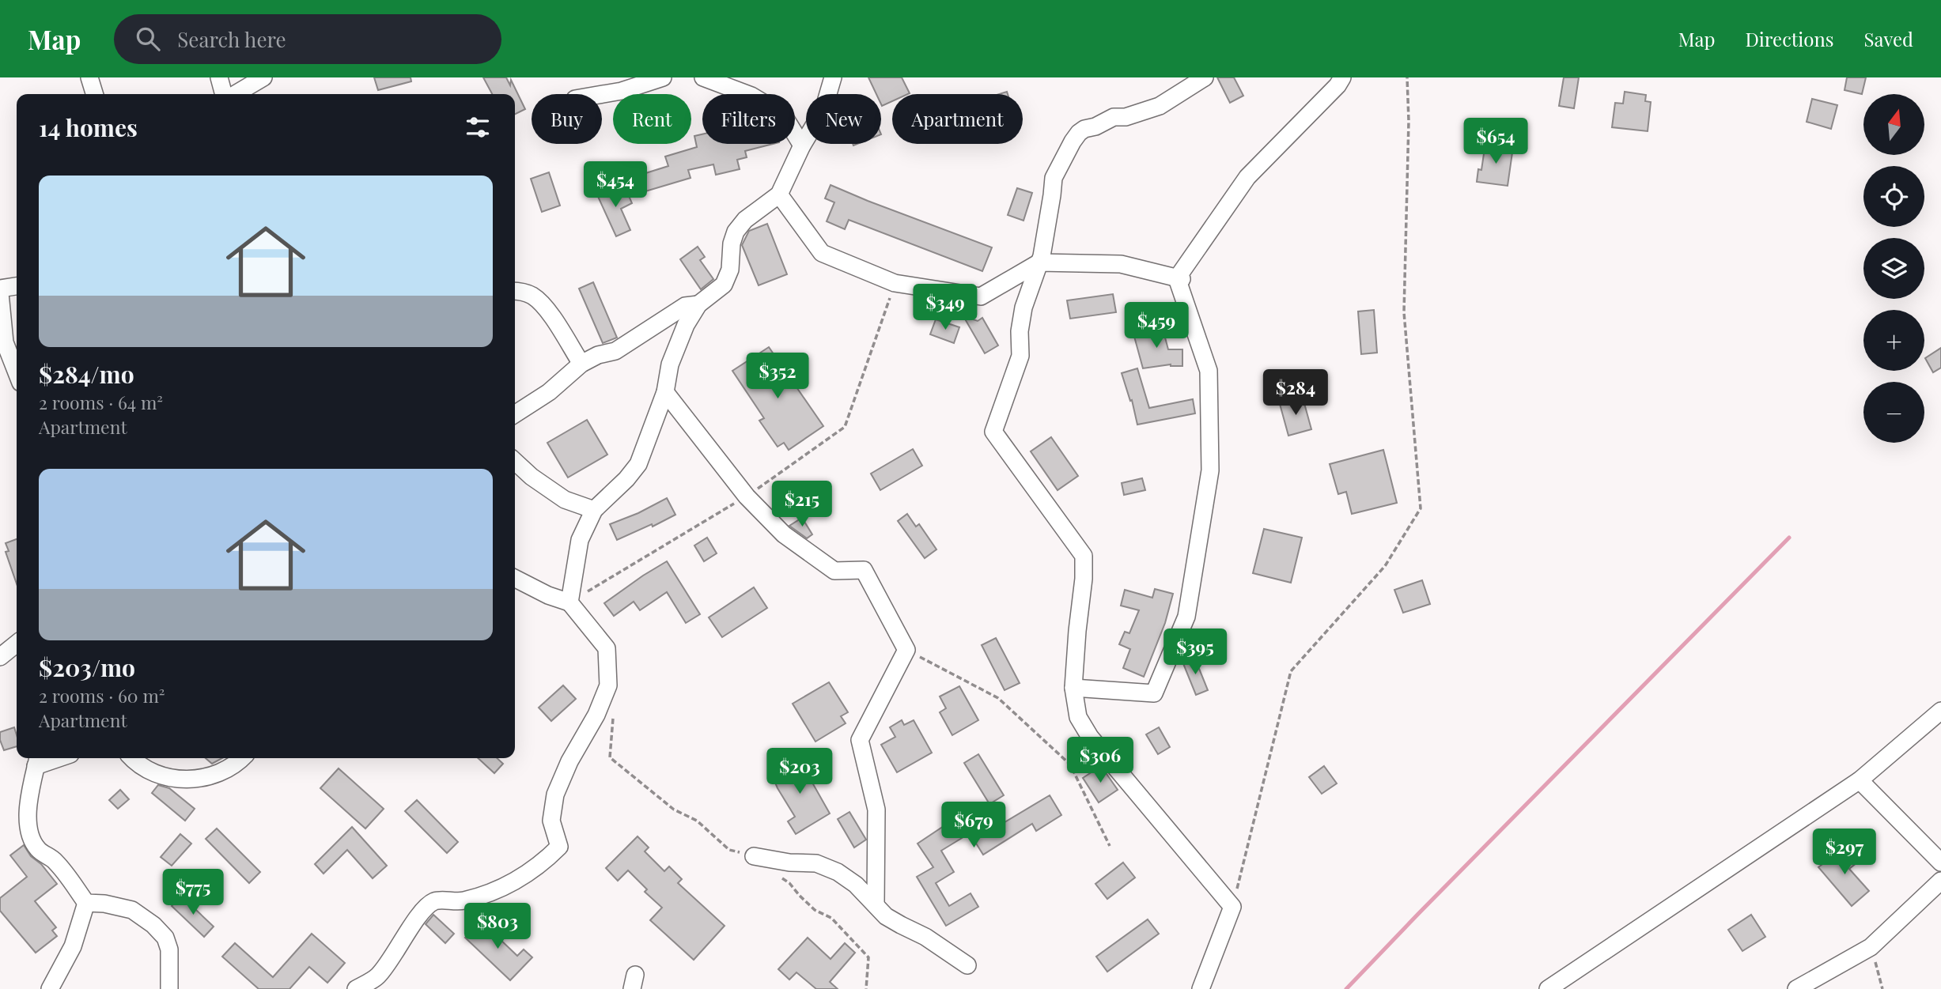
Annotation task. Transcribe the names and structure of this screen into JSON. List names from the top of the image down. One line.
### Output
{"north":"top","page":{"header":"Map","search":"Search here","nav":["Map","Directions","Saved"],"map_buttons":["+","−"],"chip":["Buy","Rent","Filters","New","Apartment"],"heading":"14 homes","price":["$654","$454","$349","$459","$352","$284","$215","$395","$306","$203","$679","$297","$775","$803"],"list":[{"name":"$284/mo","note":"2 rooms · 64 m² · Apartment"},{"name":"$203/mo","note":"2 rooms · 60 m² · Apartment"}]}}
